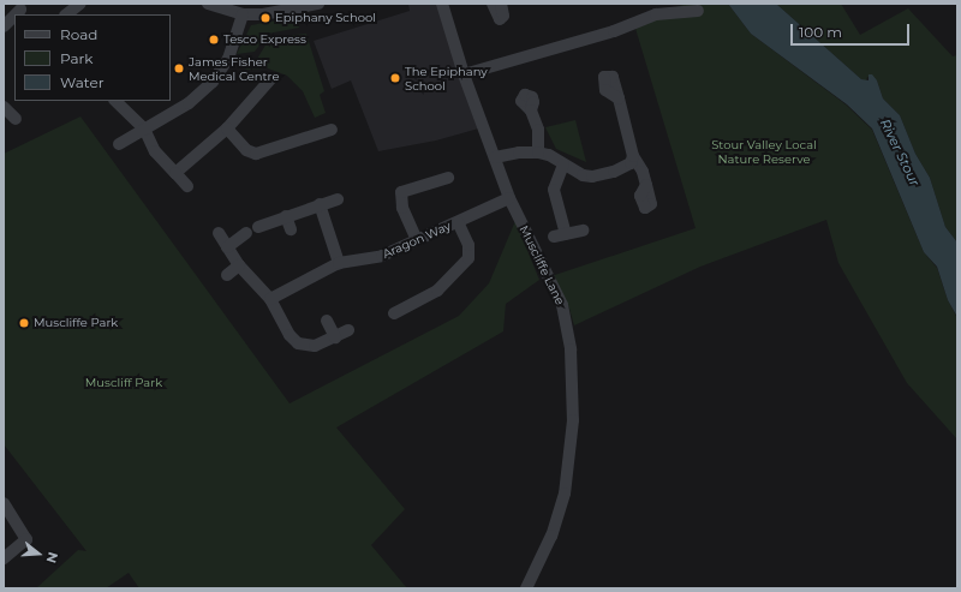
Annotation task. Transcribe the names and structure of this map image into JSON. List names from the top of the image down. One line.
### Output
{"streets":{"street":["Aragon Way","Muscliffe Lane"]},"crossings":[["Aragon Way","Muscliffe Lane"]],"water":["River Stour"],"parks":["Stour Valley Local Nature Reserve","Muscliff Park"],"places":["Epiphany School","Tesco Express","James Fisher Medical Centre","The Epiphany School","Muscliffe Park"],"legend":["Road","Park","Water"],"scale_bar":"100 m","north":"right"}
